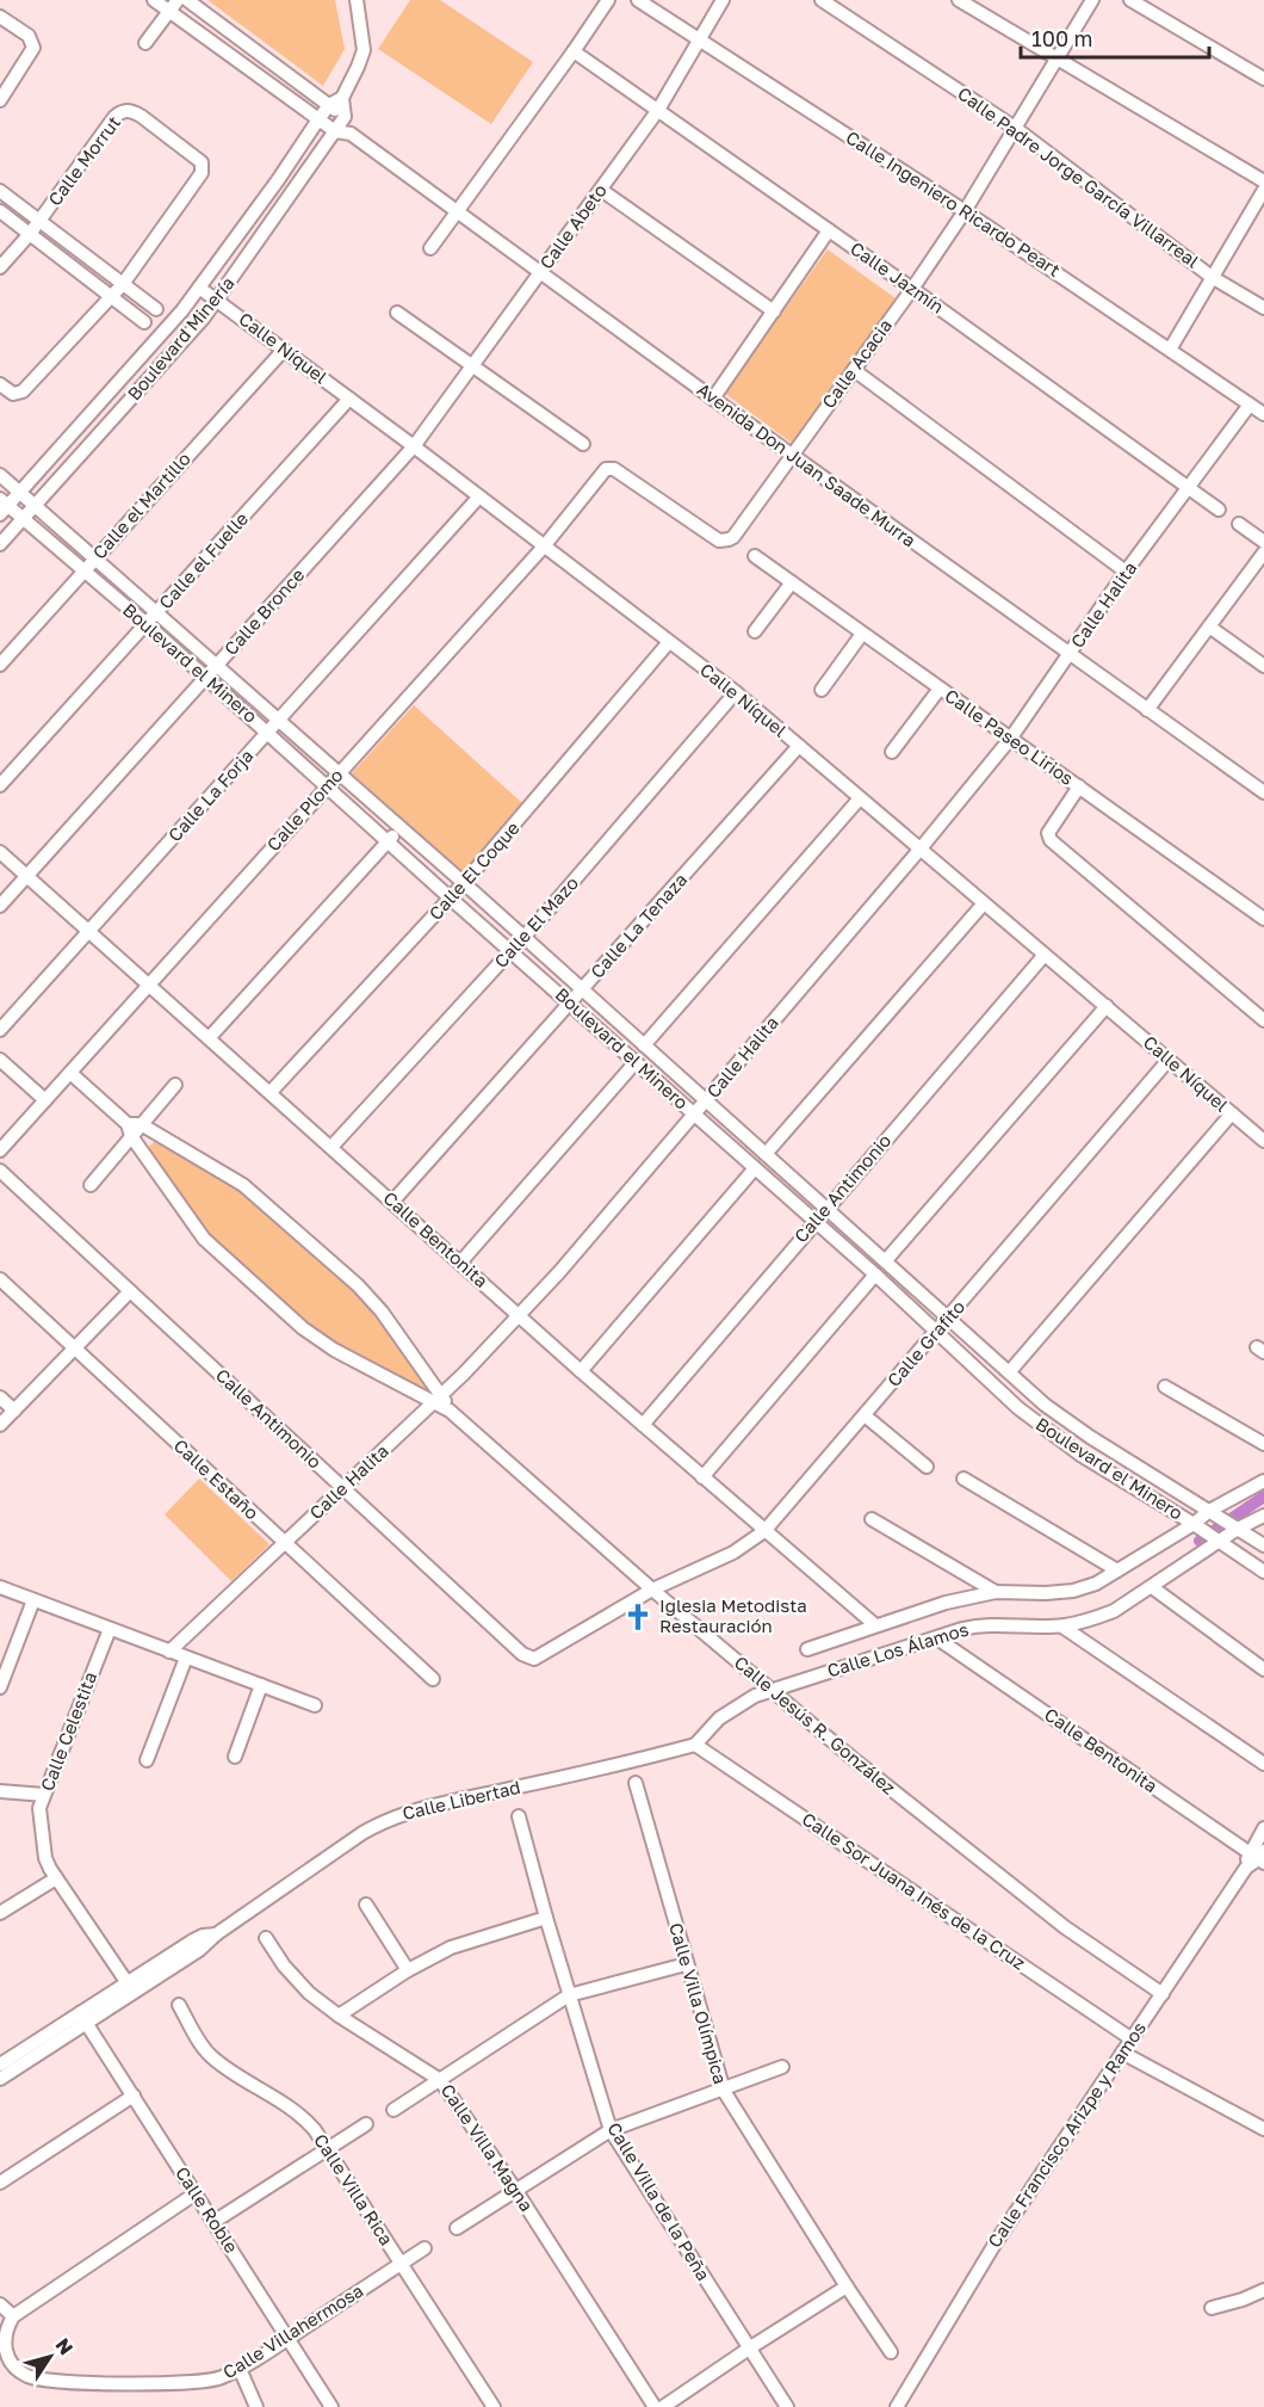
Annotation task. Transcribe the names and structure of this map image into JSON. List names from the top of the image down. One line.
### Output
{"streets":{"street":["Calle Morrut","Calle Padre Jorge García Villarreal","Calle Ingeniero Ricardo Peart","Calle Abeto","Calle Jazmín","Boulevard Minería","Calle Níquel","Calle Acacia","Avenida Don Juan Saade Murra","Calle el Martillo","Calle el Fuelle","Calle Halita","Calle Bronce","Boulevard el Minero","Calle Paseo Lirios","Calle La Forja","Calle Plomo","Calle El Coque","Calle El Mazo","Calle La Tenaza","Calle Antimonio","Calle Bentonita","Calle Grafito","Calle Estaño","Calle Los Álamos","Calle Jesús R. González","Calle Celestita","Calle Libertad","Calle Sor Juana Inés de la Cruz","Calle Villa Olímpica","Calle Francisco Arizpe y Ramos","Calle Villa Magna","Calle Villa Rica","Calle Villa de la Peña","Calle Roble","Calle Villahermosa"]},"crossings":[["Calle Padre Jorge García Villarreal","Calle Acacia"],["Calle Ingeniero Ricardo Peart","Calle Abeto"],["Calle Ingeniero Ricardo Peart","Calle Acacia"],["Calle Ingeniero Ricardo Peart","Calle Halita"],["Calle Abeto","Calle Jazmín"],["Calle Abeto","Calle Níquel"],["Calle Abeto","Avenida Don Juan Saade Murra"],["Calle Abeto","Calle Bronce"],["Calle Jazmín","Calle Acacia"],["Calle Jazmín","Calle Halita"],["Boulevard Minería","Calle Níquel"],["Boulevard Minería","Avenida Don Juan Saade Murra"],["Boulevard Minería","Boulevard el Minero"],["Calle Níquel","Calle el Martillo"],["Calle Níquel","Calle el Fuelle"],["Calle Níquel","Calle Halita"],["Calle Níquel","Calle Bronce"],["Calle Níquel","Calle La Forja"],["Calle Níquel","Calle Plomo"],["Calle Níquel","Calle El Coque"],["Calle Níquel","Calle El Mazo"],["Calle Níquel","Calle La Tenaza"],["Calle Níquel","Calle Antimonio"],["Calle Níquel","Calle Grafito"],["Calle Acacia","Avenida Don Juan Saade Murra"],["Calle Acacia","Calle Plomo"],["Avenida Don Juan Saade Murra","Calle Halita"],["Calle el Martillo","Boulevard el Minero"],["Calle el Fuelle","Boulevard el Minero"],["Calle Halita","Boulevard el Minero"],["Calle Halita","Calle Paseo Lirios"],["Calle Halita","Calle Antimonio"],["Calle Halita","Calle Bentonita"],["Calle Halita","Calle Estaño"],["Calle Halita","Calle Jesús R. González"],["Calle Bronce","Boulevard el Minero"],["Calle Bronce","Calle Bentonita"],["Boulevard el Minero","Calle La Forja"],["Boulevard el Minero","Calle Plomo"],["Boulevard el Minero","Calle El Coque"],["Boulevard el Minero","Calle El Mazo"],["Boulevard el Minero","Calle La Tenaza"],["Boulevard el Minero","Calle Antimonio"],["Boulevard el Minero","Calle Grafito"],["Boulevard el Minero","Calle Los Álamos"],["Calle La Forja","Calle Bentonita"],["Calle Plomo","Calle Bentonita"],["Calle Plomo","Calle Jesús R. González"],["Calle El Coque","Calle Bentonita"],["Calle El Mazo","Calle Bentonita"],["Calle La Tenaza","Calle Bentonita"],["Calle Antimonio","Calle Bentonita"],["Calle Antimonio","Calle Grafito"],["Calle Antimonio","Calle Jesús R. González"],["Calle Bentonita","Calle Grafito"],["Calle Bentonita","Calle Los Álamos"],["Calle Bentonita","Calle Francisco Arizpe y Ramos"],["Calle Grafito","Calle Jesús R. González"],["Calle Los Álamos","Calle Jesús R. González"],["Calle Los Álamos","Calle Libertad"],["Calle Los Álamos","Calle Sor Juana Inés de la Cruz"],["Calle Jesús R. González","Calle Francisco Arizpe y Ramos"],["Calle Celestita","Calle Libertad"],["Calle Libertad","Calle Sor Juana Inés de la Cruz"],["Calle Libertad","Calle Roble"],["Calle Sor Juana Inés de la Cruz","Calle Francisco Arizpe y Ramos"],["Calle Villa Rica","Calle Villahermosa"],["Calle Roble","Calle Villahermosa"]],"places":{"church":["Iglesia Metodista Restauración"]},"scale_bar":"100 m","north":"top right"}
